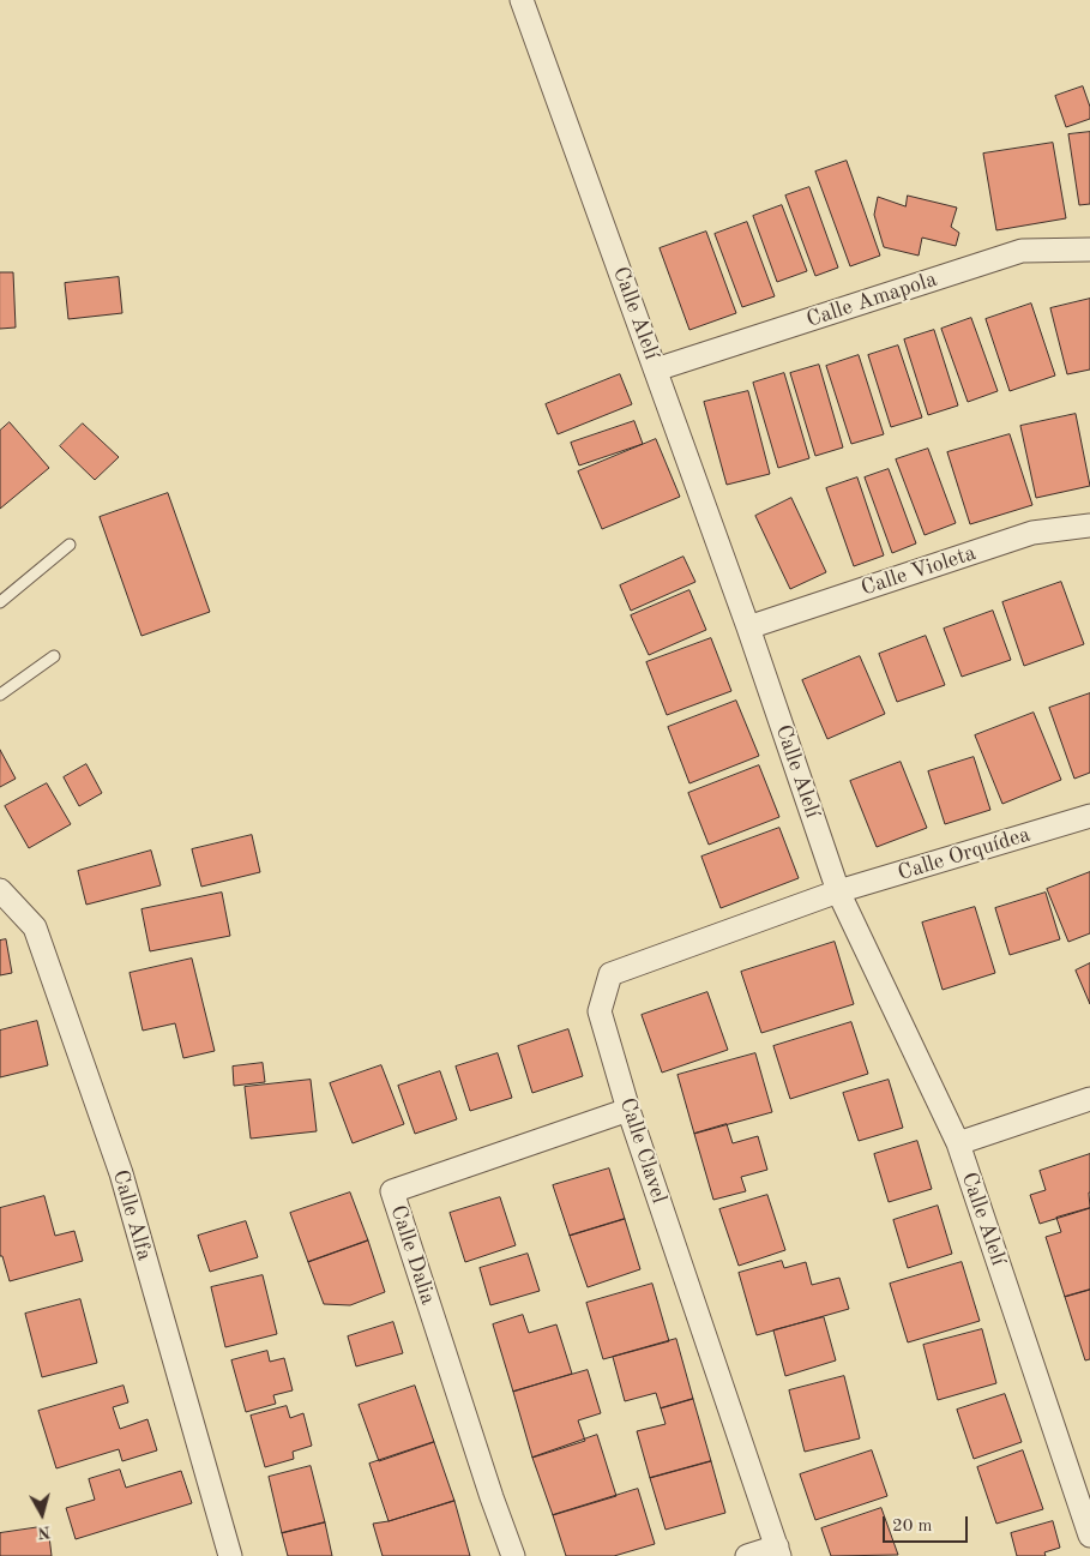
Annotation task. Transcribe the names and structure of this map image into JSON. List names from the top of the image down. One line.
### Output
{"streets":{"street":["Calle Amapola","Calle Alelí","Calle Violeta","Calle Orquídea","Calle Clavel","Calle Alfa","Calle Dalia"]},"crossings":[["Calle Amapola","Calle Alelí"],["Calle Alelí","Calle Violeta"],["Calle Alelí","Calle Orquídea"],["Calle Alelí","Calle Clavel"],["Calle Orquídea","Calle Clavel"],["Calle Clavel","Calle Dalia"]],"scale_bar":"20 m","north":"bottom"}
